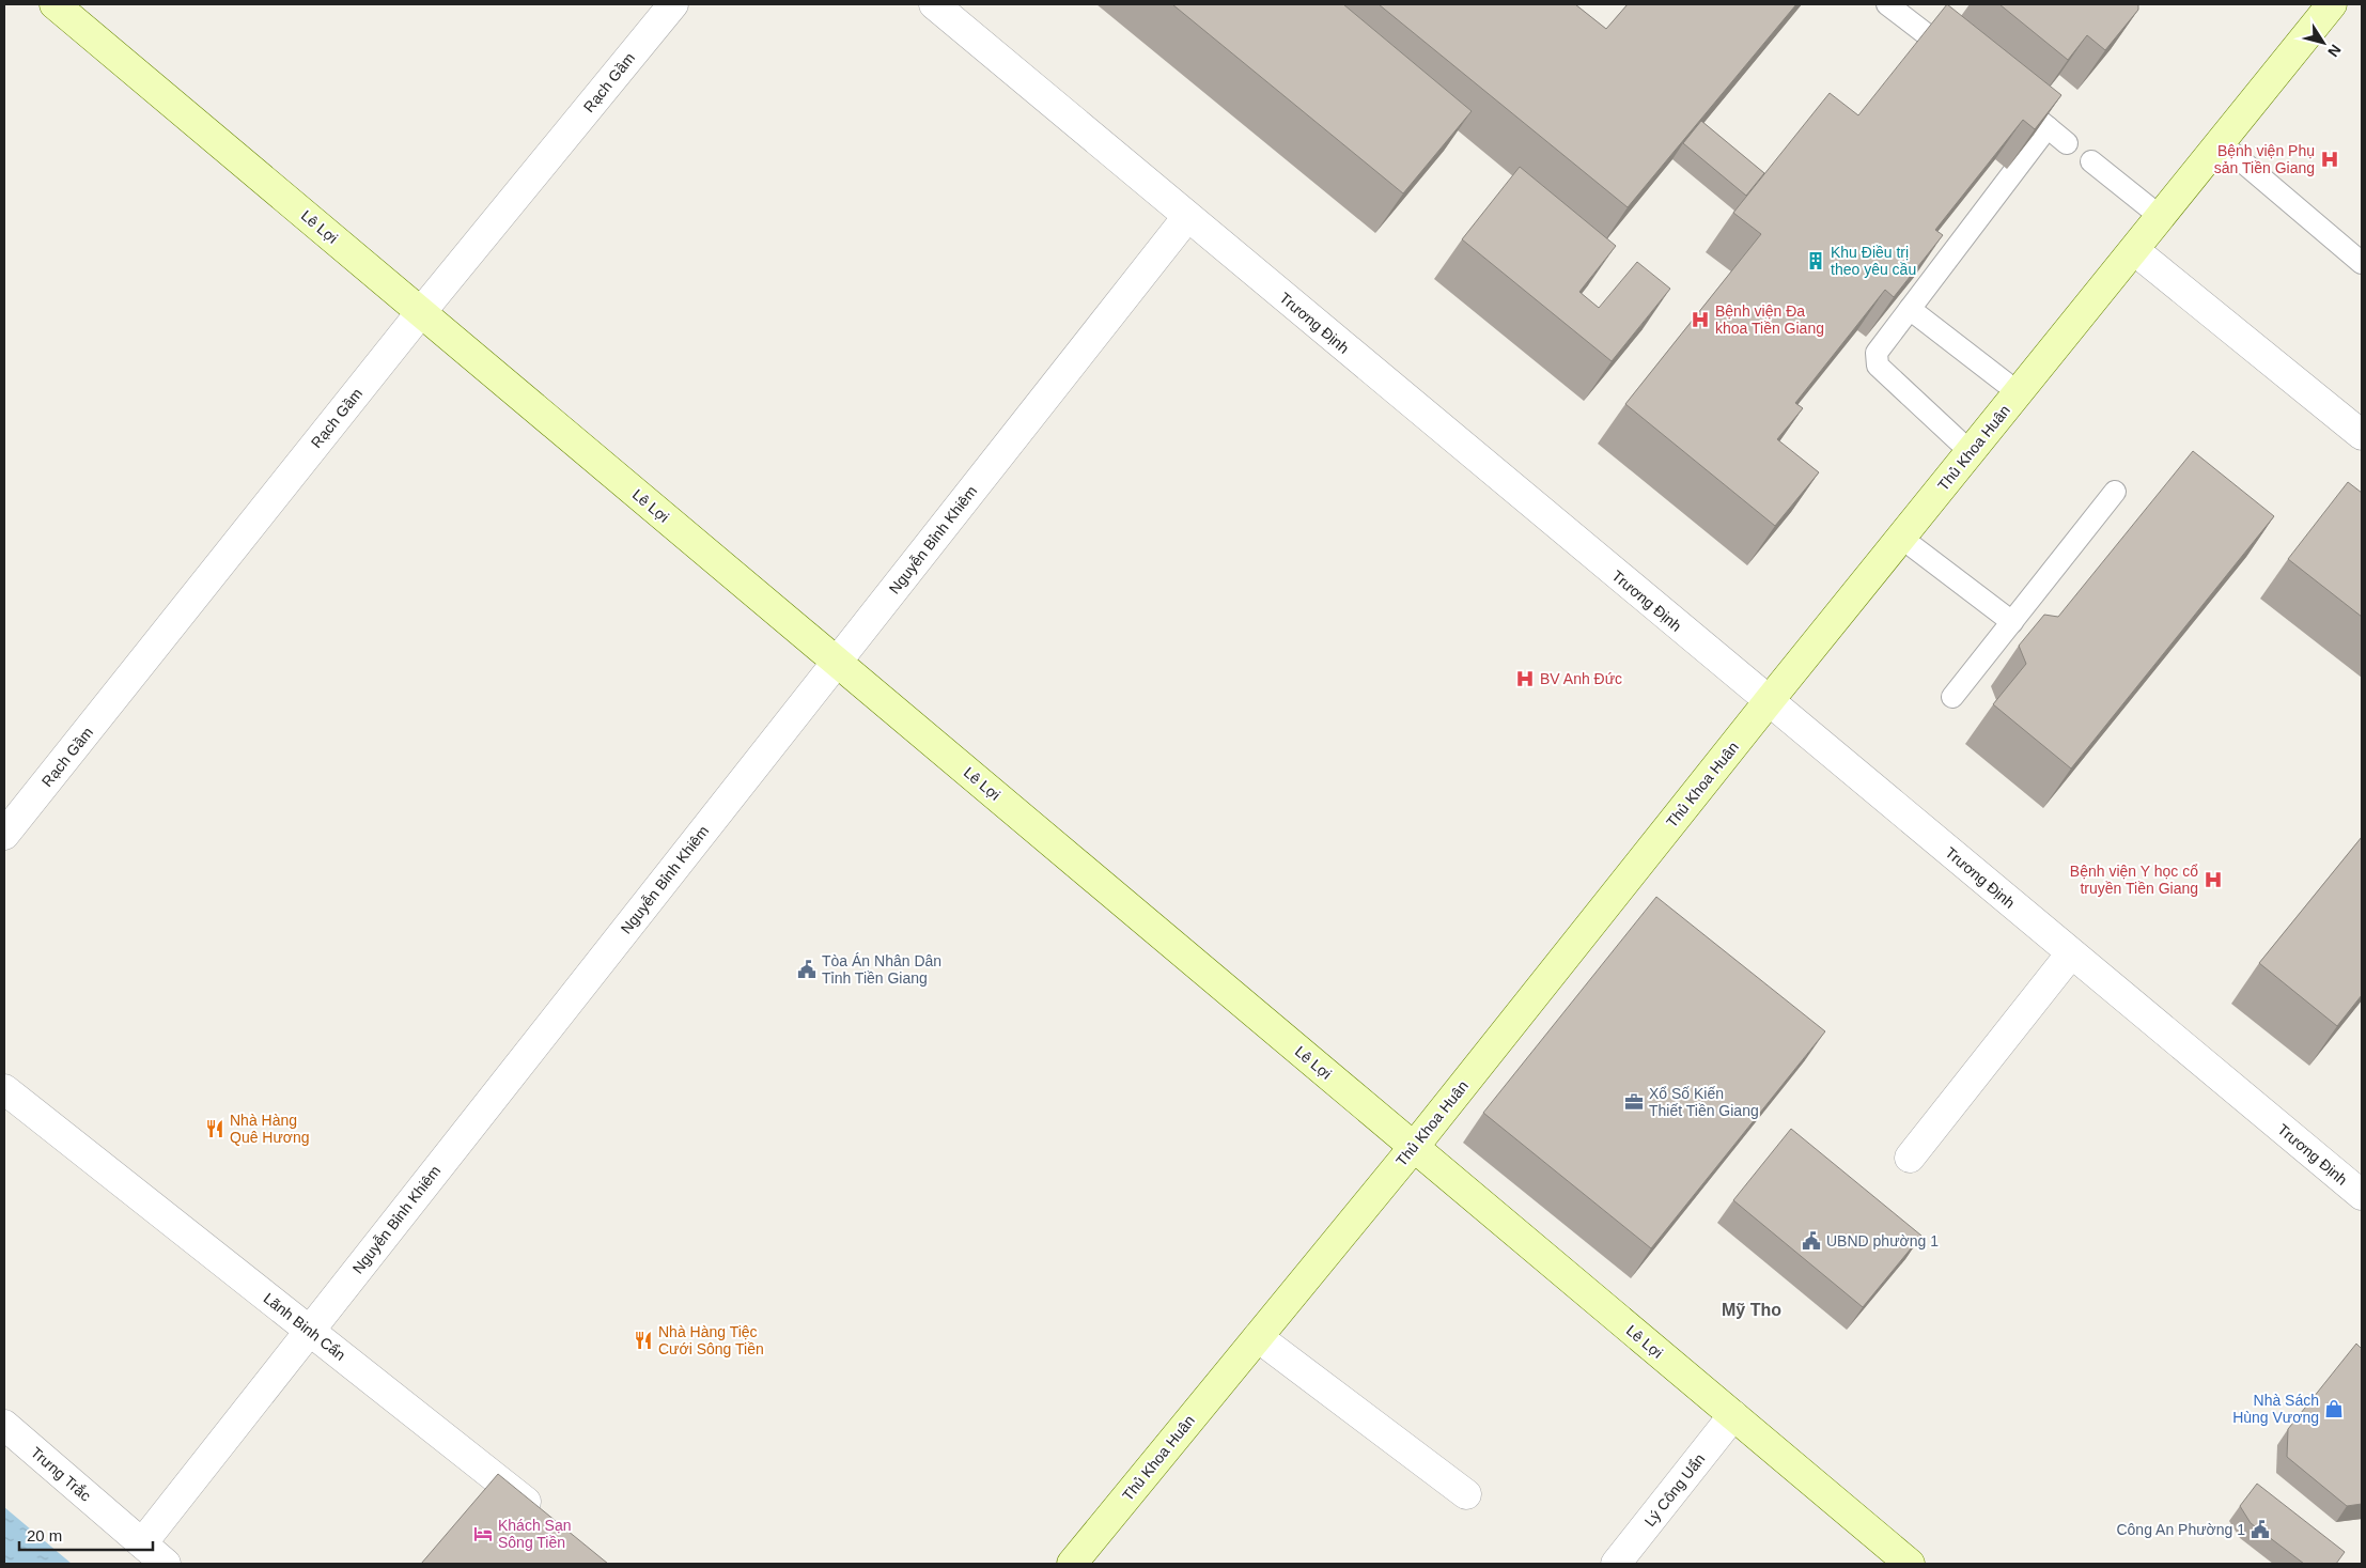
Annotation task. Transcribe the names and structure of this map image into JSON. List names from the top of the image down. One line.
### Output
{"streets":{"main road":["Lê Lợi","Thủ Khoa Huân"],"street":["Rạch Gầm","Trương Định","Nguyễn Bỉnh Khiêm","Lãnh Binh Cẩn","Trưng Trắc","Lý Công Uẩn"]},"crossings":[["Rạch Gầm","Lê Lợi"],["Lê Lợi","Thủ Khoa Huân"],["Lê Lợi","Nguyễn Bỉnh Khiêm"],["Lê Lợi","Lý Công Uẩn"],["Trương Định","Thủ Khoa Huân"],["Trương Định","Nguyễn Bỉnh Khiêm"],["Nguyễn Bỉnh Khiêm","Lãnh Binh Cẩn"],["Nguyễn Bỉnh Khiêm","Trưng Trắc"]],"districts":["Mỹ Tho"],"places":{"hospital":["Bệnh viện Phụ sản Tiền Giang","Bệnh viện Đa khoa Tiền Giang","BV Anh Đức","Bệnh viện Y học cổ truyền Tiền Giang"],"building":["Khu Điều trị theo yêu cầu"],"public building":["Tòa Án Nhân Dân Tỉnh Tiền Giang","UBND phường 1","Công An Phường 1"],"office":["Xổ Số Kiến Thiết Tiền Giang"],"restaurant":["Nhà Hàng Quê Hương","Nhà Hàng Tiệc Cưới Sông Tiền"],"shop":["Nhà Sách Hùng Vương"],"hotel":["Khách Sạn Sông Tiền"]},"scale_bar":"20 m","north":"bottom right"}
